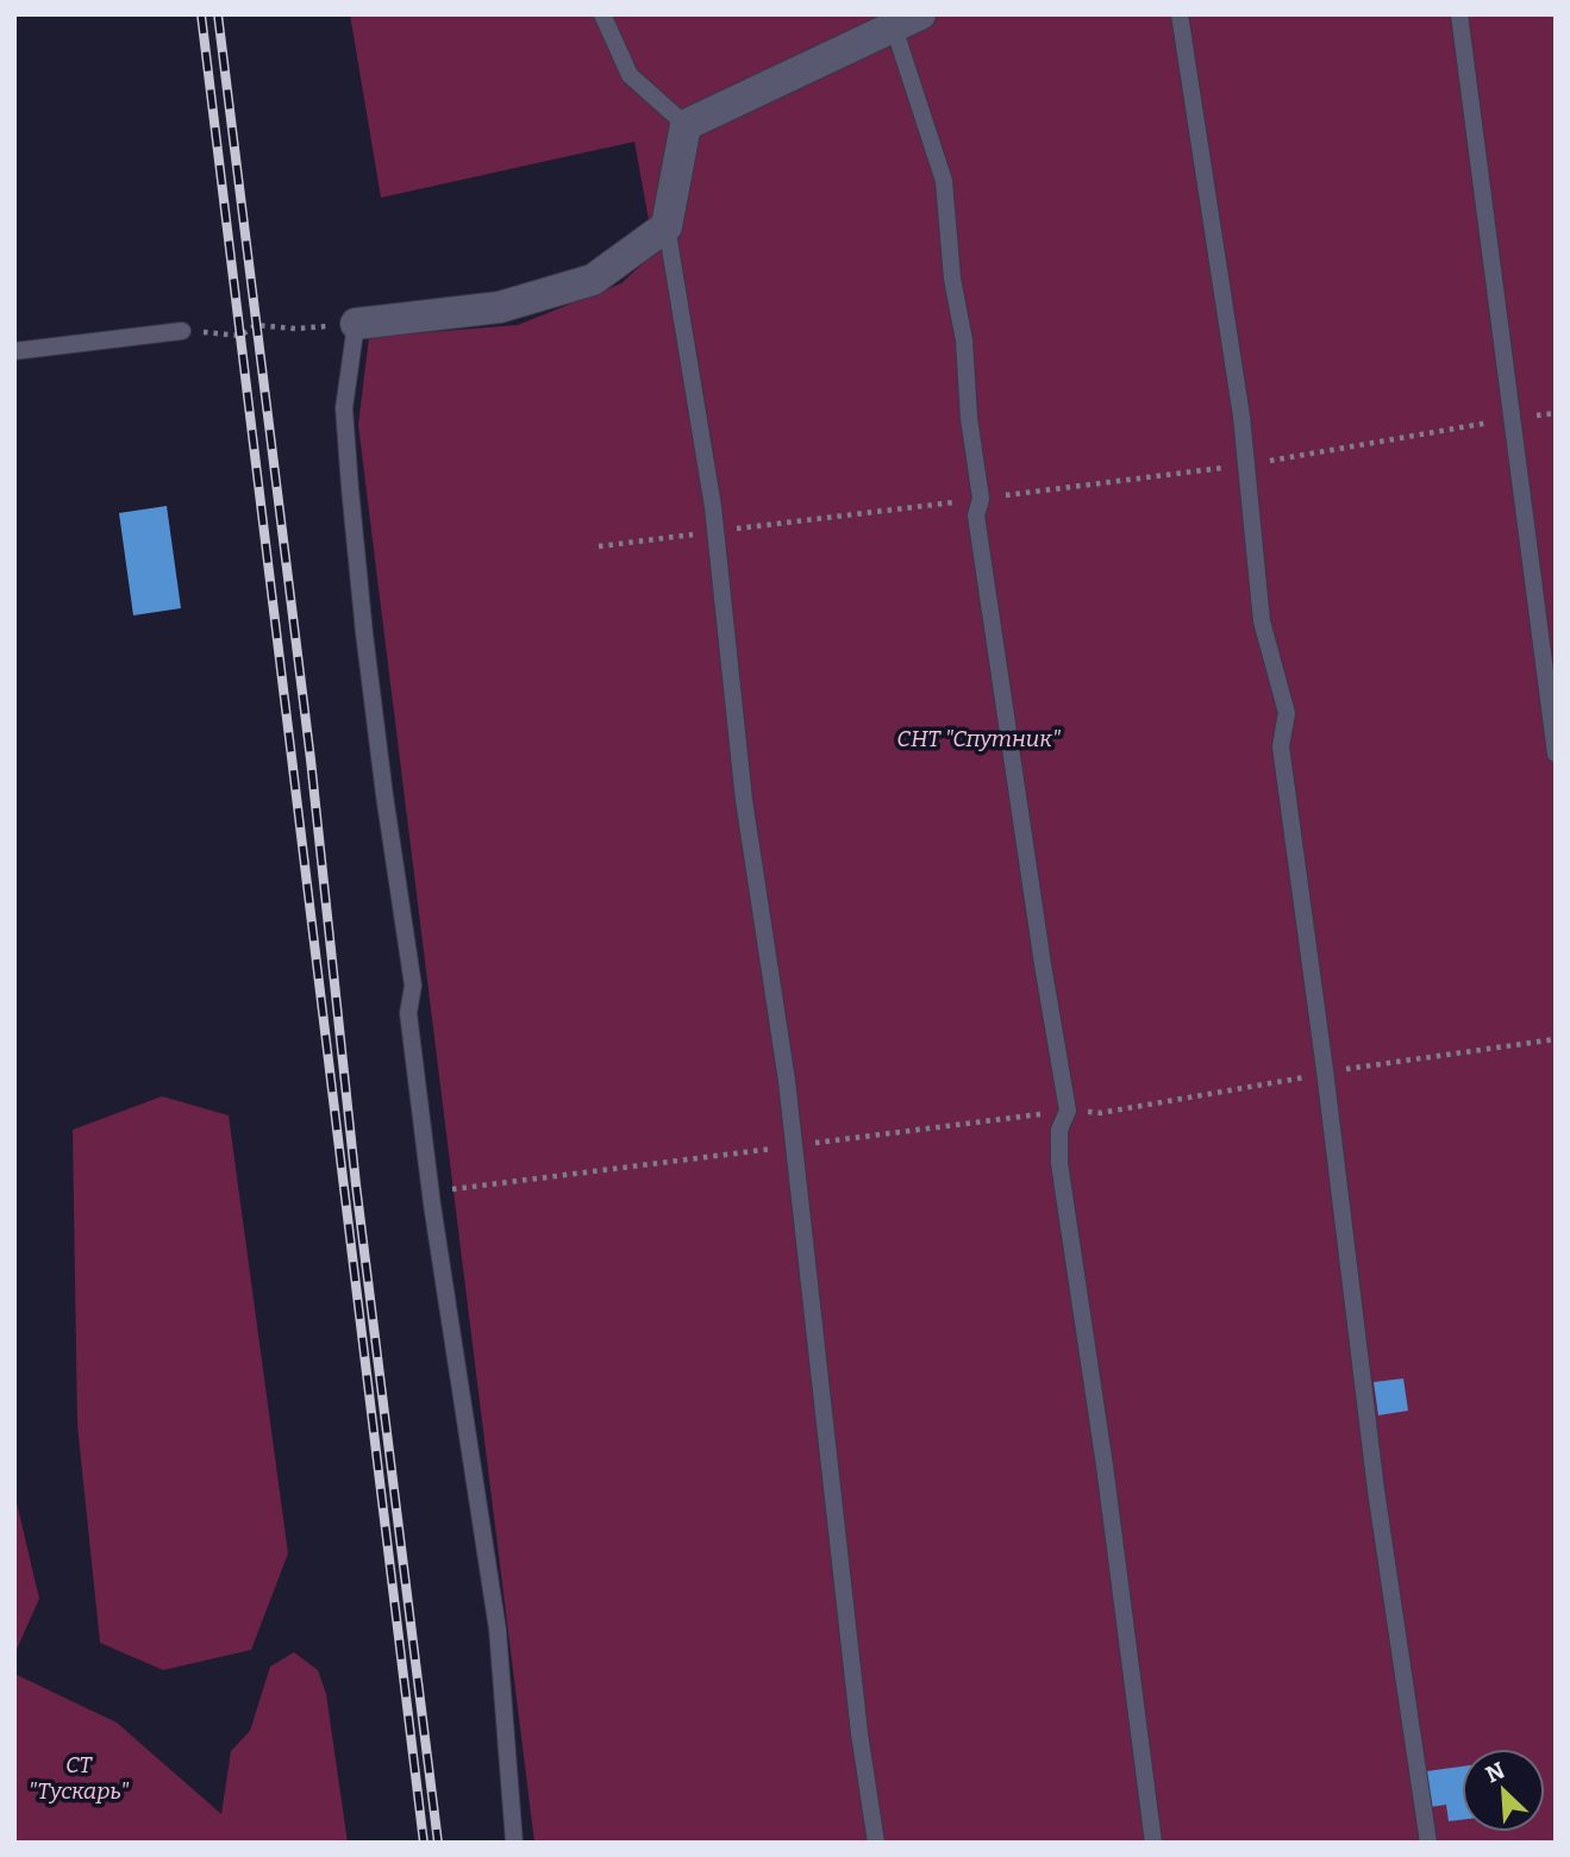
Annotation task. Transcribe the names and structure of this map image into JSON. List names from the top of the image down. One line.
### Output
{"parks":["СНТ \"Спутник\"","СТ \"Тускарь\""],"north":"top left"}
